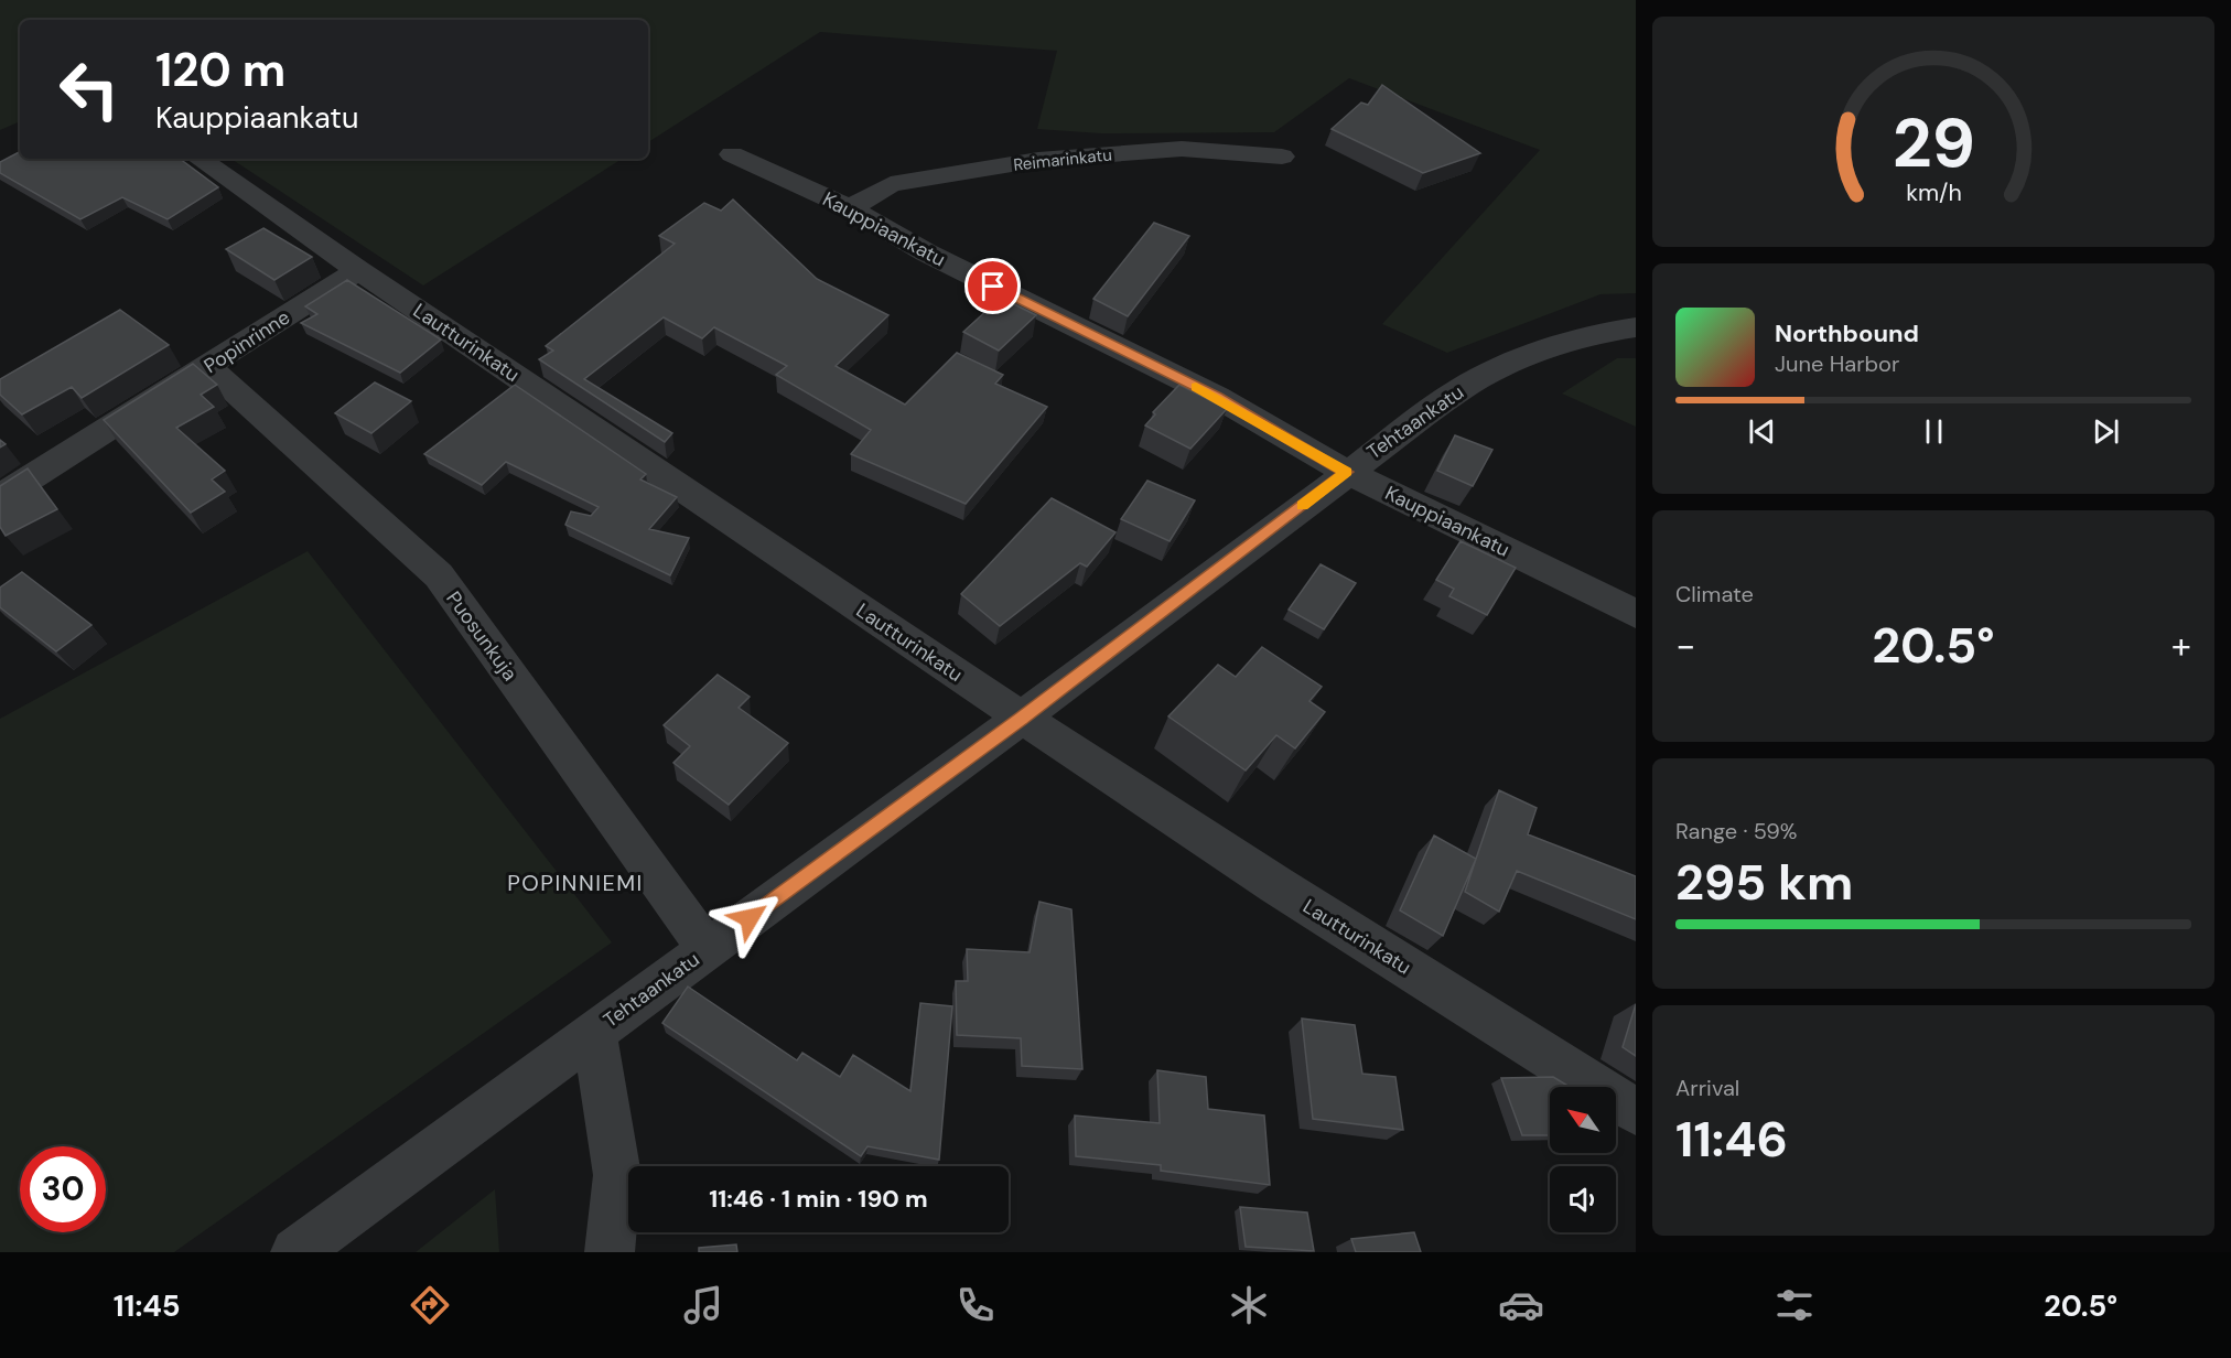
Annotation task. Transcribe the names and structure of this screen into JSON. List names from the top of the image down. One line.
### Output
{"streets":{"street":["Reimarinkatu","Kauppiaankatu","Popinrinne","Lautturinkatu","Tehtaankatu","Puosunkuja"]},"crossings":[["Reimarinkatu","Kauppiaankatu"],["Kauppiaankatu","Tehtaankatu"],["Popinrinne","Lautturinkatu"],["Popinrinne","Puosunkuja"],["Lautturinkatu","Tehtaankatu"],["Tehtaankatu","Puosunkuja"]],"districts":["POPINNIEMI"],"north":"top left","page":{"turn":["120 m","Kauppiaankatu"],"song":["Northbound","June Harbor"],"tile":["Climate",["Range · 59%","295 km"],["Arrival","11:46"]],"heat":["−","20.5°","+"],"limit":"30","trip":"11:46 · 1 min · 190 m","tabs":["11:45","20.5°"],"gauge":["29","km/h"]}}
